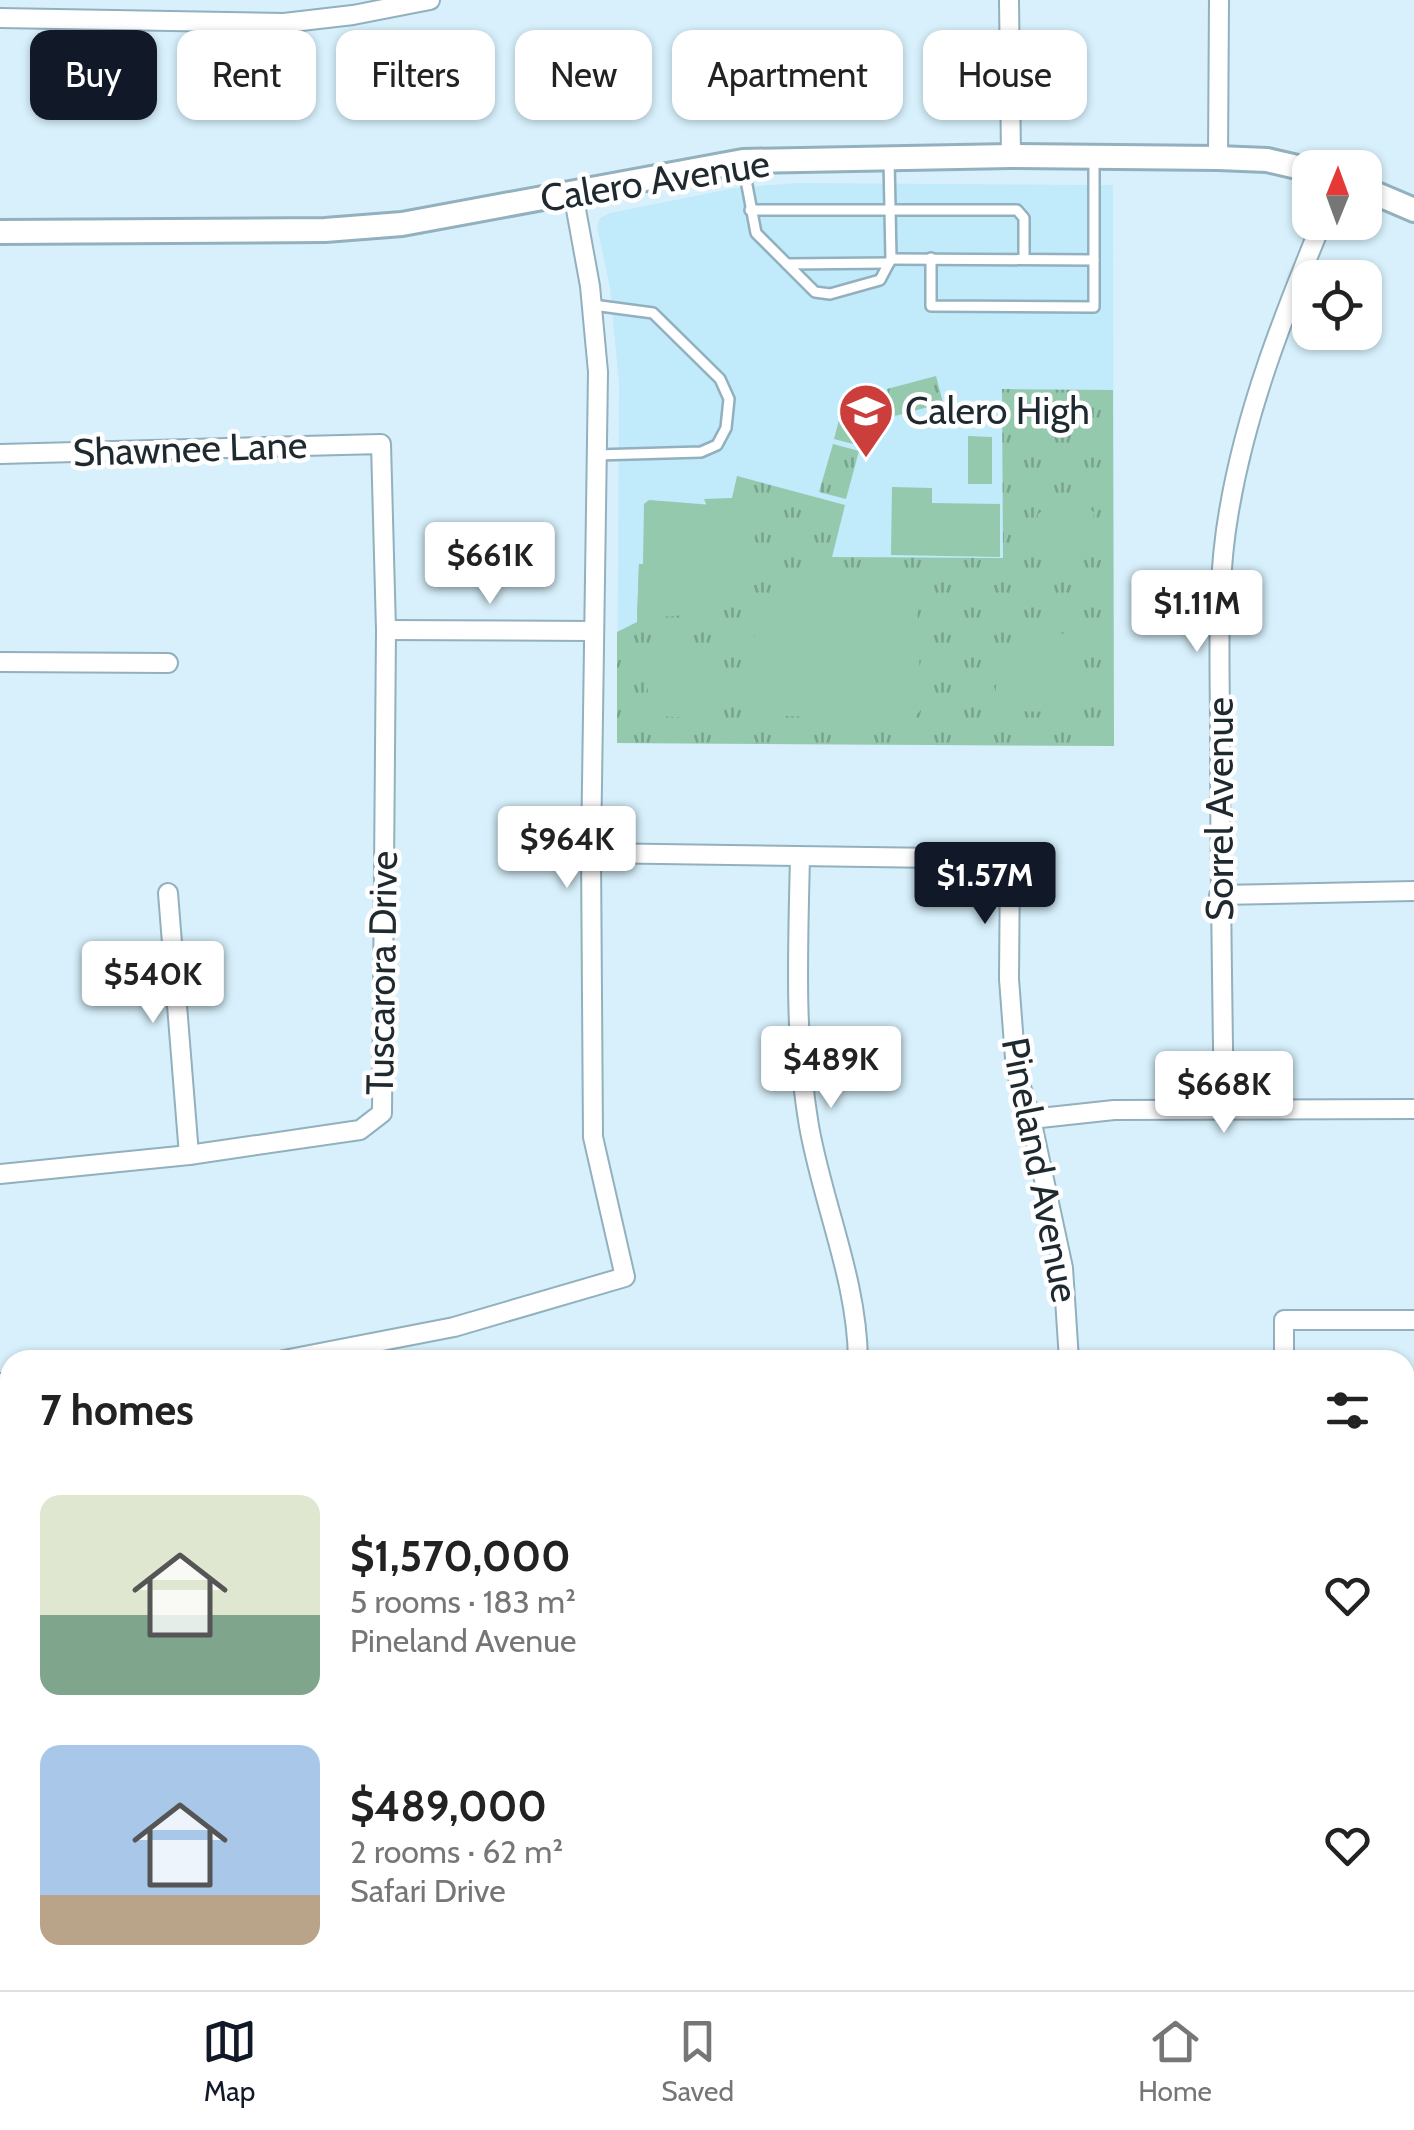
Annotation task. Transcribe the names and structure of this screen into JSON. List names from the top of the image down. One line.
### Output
{"streets":{"street":["Calero Avenue","Shawnee Lane","Sorrel Avenue","Tuscarora Drive","Pineland Avenue"]},"crossings":[["Shawnee Lane","Tuscarora Drive"]],"places":{"school or university":["Calero High"]},"north":"top","page":{"chip":["Buy","Rent","Filters","New","Apartment","House"],"price":["$661K","$1.11M","$964K","$1.57M","$540K","$489K","$668K"],"heading":"7 homes","list":[{"name":"$1,570,000","note":"5 rooms · 183 m² · Pineland Avenue"},{"name":"$489,000","note":"2 rooms · 62 m² · Safari Drive"}],"tabs":["Map","Saved","Home"]}}
